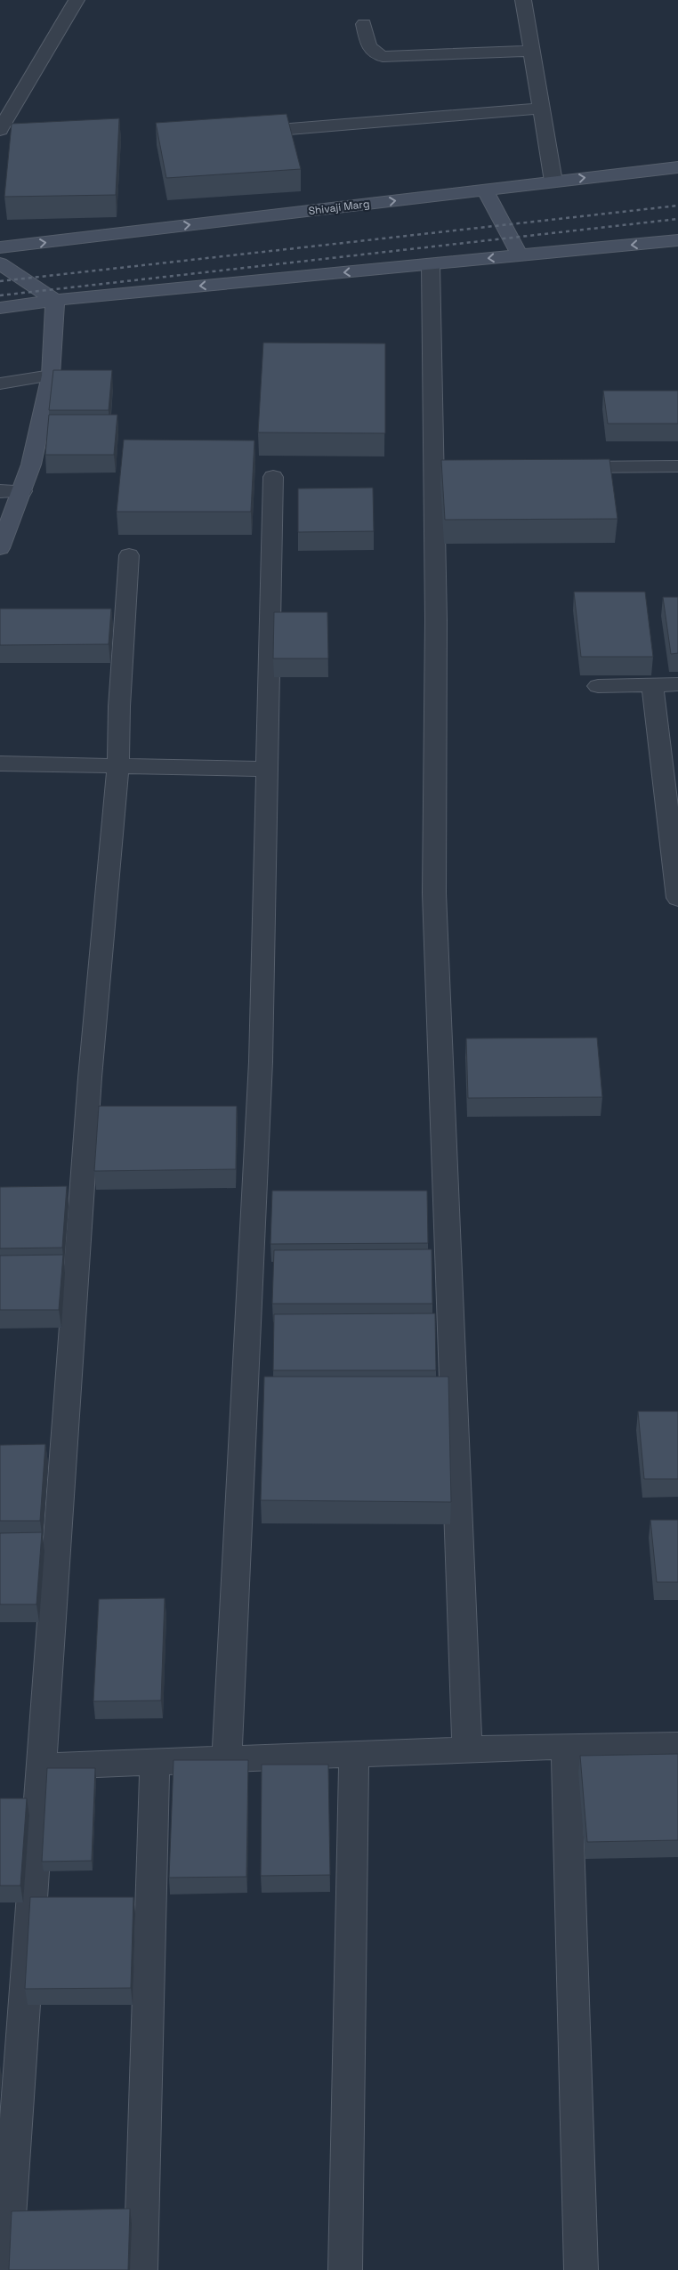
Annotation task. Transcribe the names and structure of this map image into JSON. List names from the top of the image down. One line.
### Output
{"streets":{"main road":["Shivaji Marg"]}}
